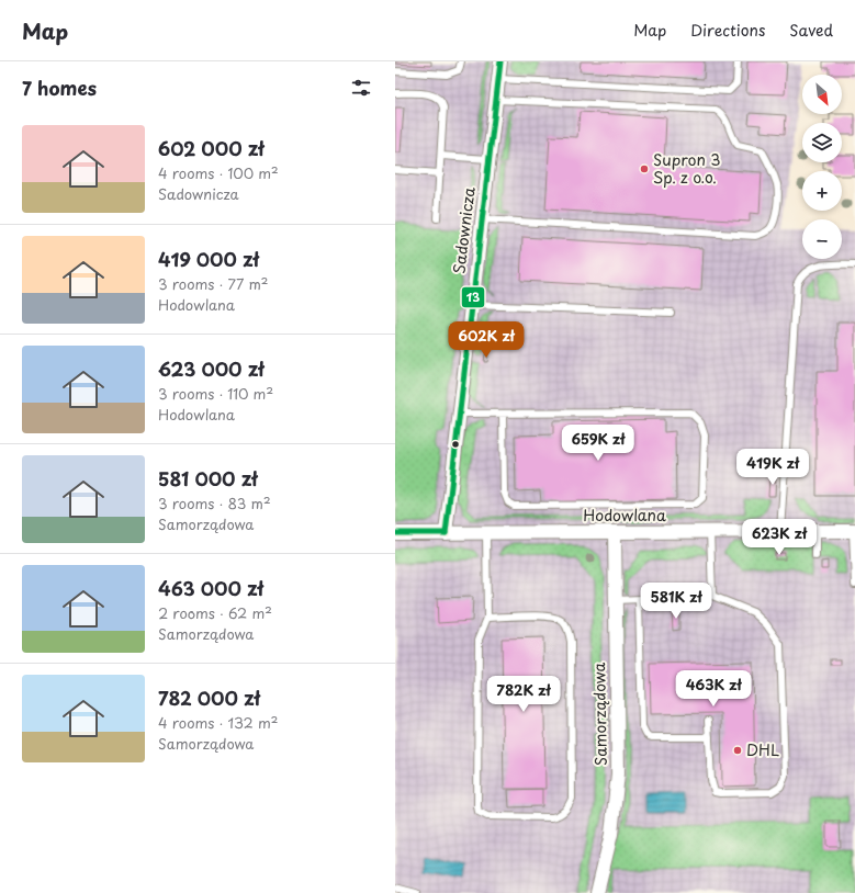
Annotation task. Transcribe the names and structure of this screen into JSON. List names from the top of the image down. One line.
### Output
{"streets":{"street":["Sadownicza","Hodowlana","Samorządowa"]},"crossings":[["Sadownicza","Hodowlana"],["Hodowlana","Samorządowa"]],"places":["Supron 3 Sp. z o.o.","DHL"],"lines":["transit line 13"],"north":"bottom right","page":{"header":"Map","nav":["Map","Directions","Saved"],"heading":"7 homes","map_buttons":["+","−"],"list":[{"name":"602 000 zł","note":"4 rooms · 100 m² · Sadownicza"},{"name":"419 000 zł","note":"3 rooms · 77 m² · Hodowlana"},{"name":"623 000 zł","note":"3 rooms · 110 m² · Hodowlana"},{"name":"581 000 zł","note":"3 rooms · 83 m² · Samorządowa"},{"name":"463 000 zł","note":"2 rooms · 62 m² · Samorządowa"},{"name":"782 000 zł","note":"4 rooms · 132 m² · Samorządowa"}],"price":["602K zł","659K zł","419K zł","623K zł","581K zł","463K zł","782K zł"]}}
